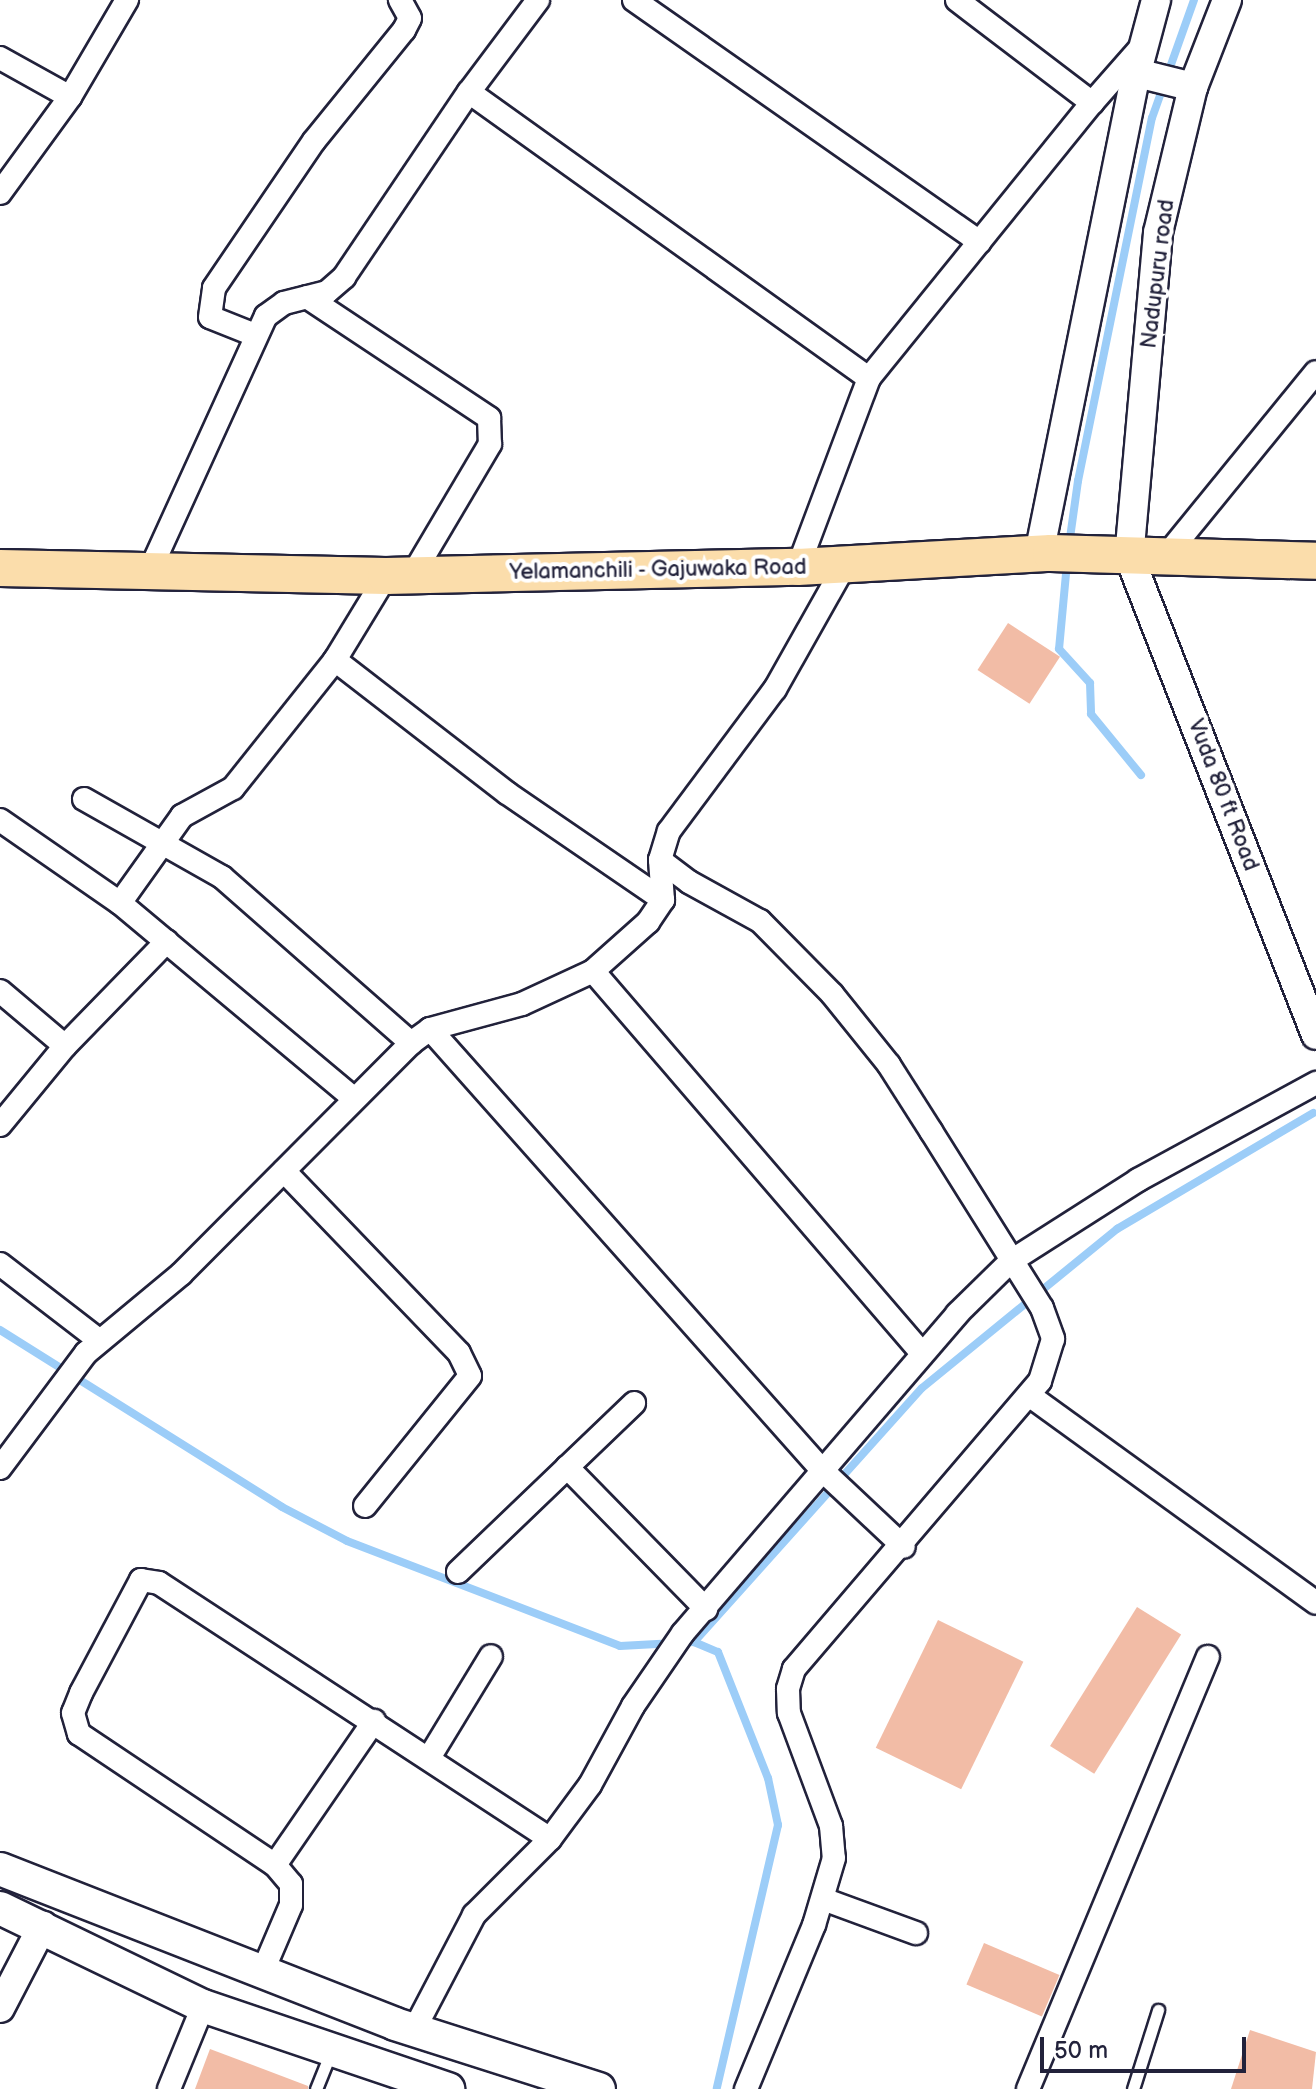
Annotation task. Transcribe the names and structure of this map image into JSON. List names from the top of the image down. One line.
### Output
{"streets":{"main road":["Yelamanchili - Gajuwaka Road"],"street":["Nadupuru road","Vuda 80 ft Road"]},"crossings":[["Nadupuru road","Yelamanchili - Gajuwaka Road"],["Nadupuru road","Vuda 80 ft Road"],["Yelamanchili - Gajuwaka Road","Vuda 80 ft Road"]],"scale_bar":"50 m"}
